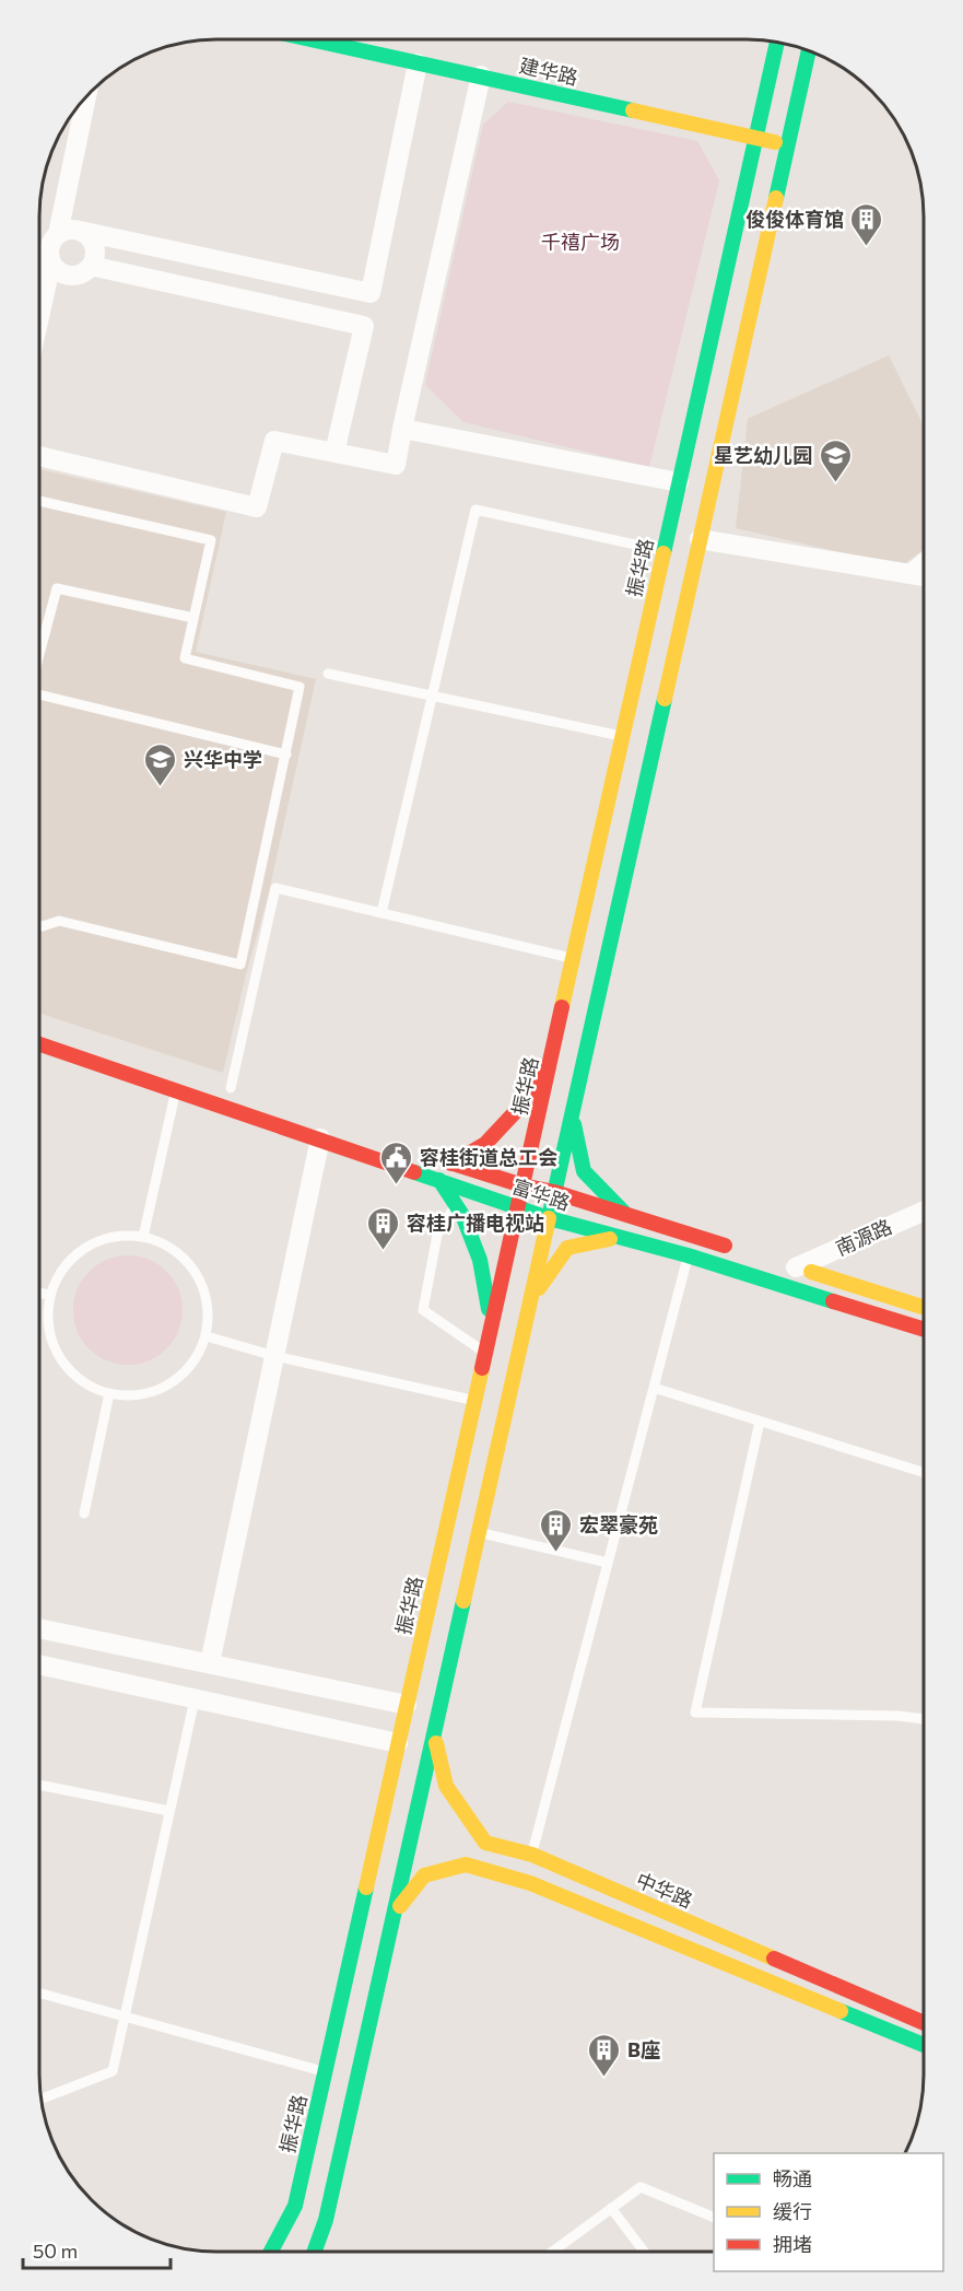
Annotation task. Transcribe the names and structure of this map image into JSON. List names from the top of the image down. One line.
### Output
{"streets":{"main road":["建华路","振华路","富华路","中华路"],"street":["南源路"]},"crossings":[["建华路","振华路"],["振华路","富华路"]],"parks":["千禧广场"],"places":{"building":["俊俊体育馆","容桂广播电视站","宏翠豪苑","B座"],"school or university":["星艺幼儿园","兴华中学"],"public building":["容桂街道总工会"]},"legend":["畅通","缓行","拥堵"],"scale_bar":"50 m"}
